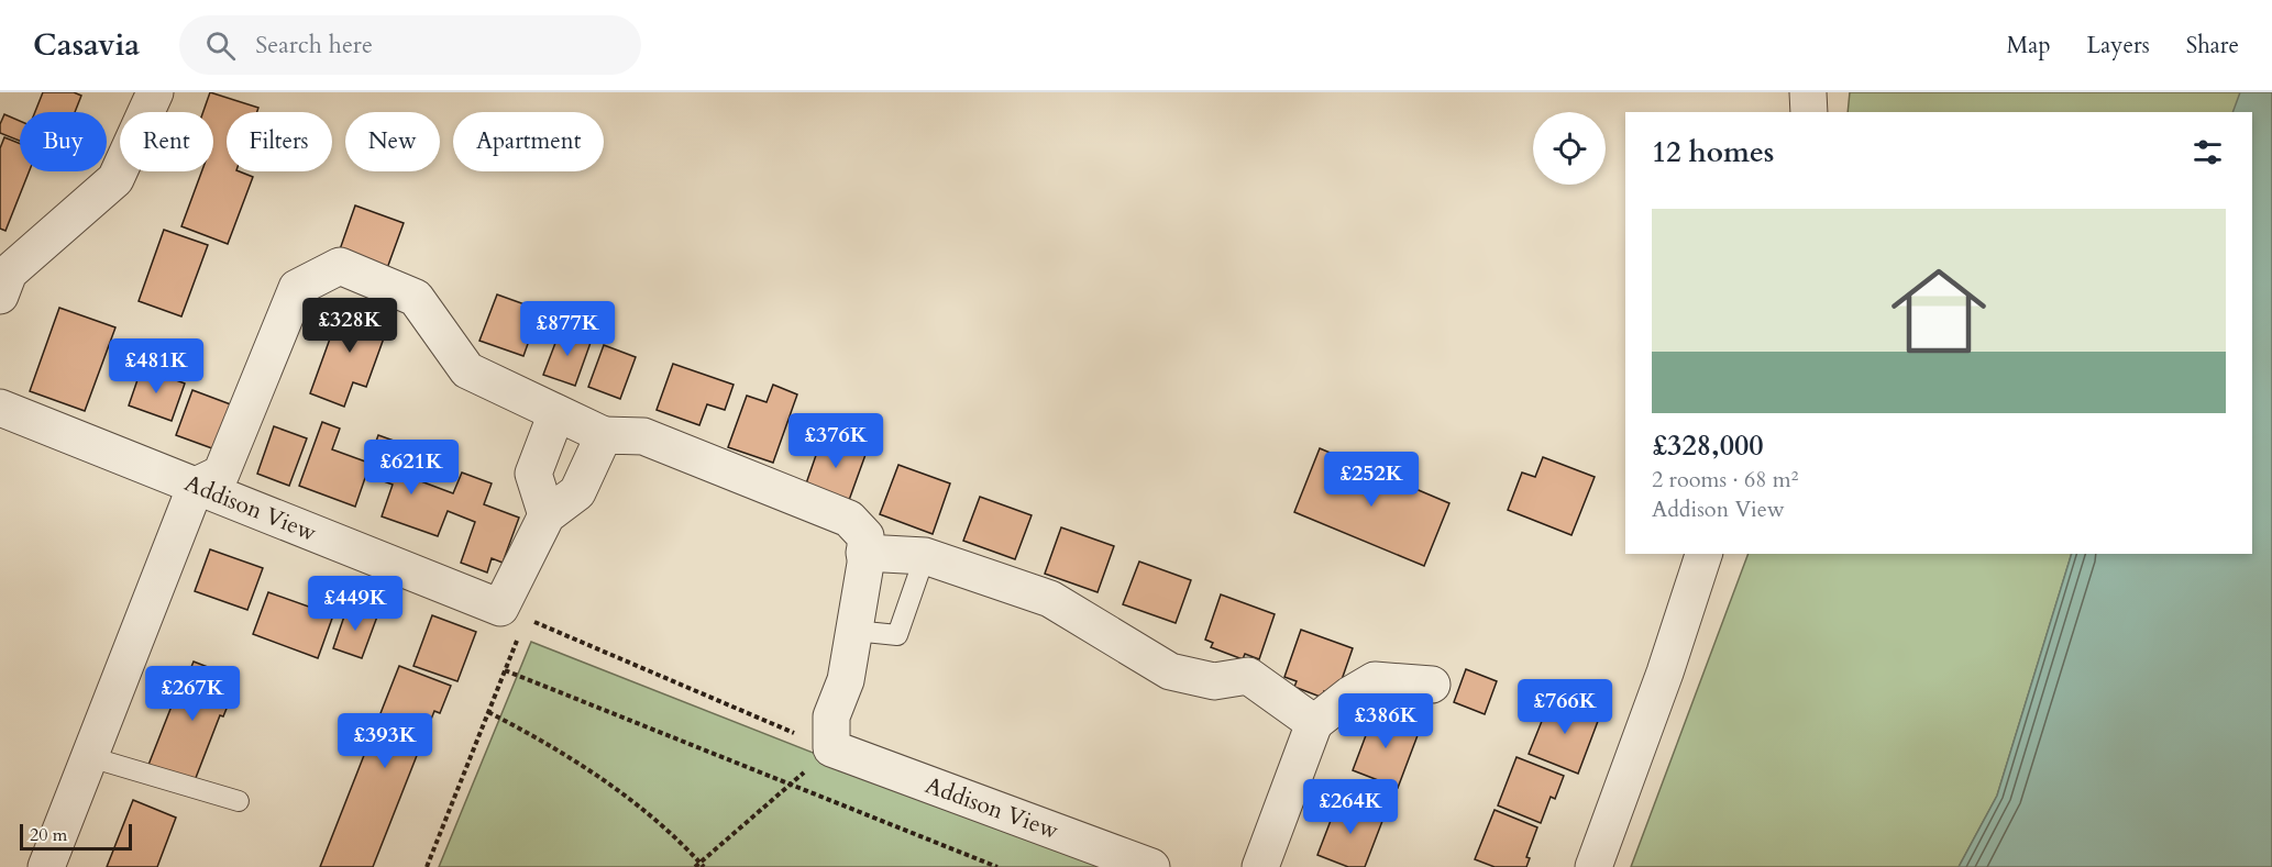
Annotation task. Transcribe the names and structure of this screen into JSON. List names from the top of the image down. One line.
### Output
{"streets":{"street":["Addison View"]},"scale_bar":"20 m","page":{"header":"Casavia","search":"Search here","nav":["Map","Layers","Share"],"chip":["Buy","Rent","Filters","New","Apartment"],"heading":"12 homes","list":[{"name":"£328,000","note":"2 rooms · 68 m² · Addison View"}],"price":["£328K","£877K","£481K","£376K","£621K","£252K","£449K","£267K","£766K","£386K","£393K","£264K"],"scale":"20 m"}}
